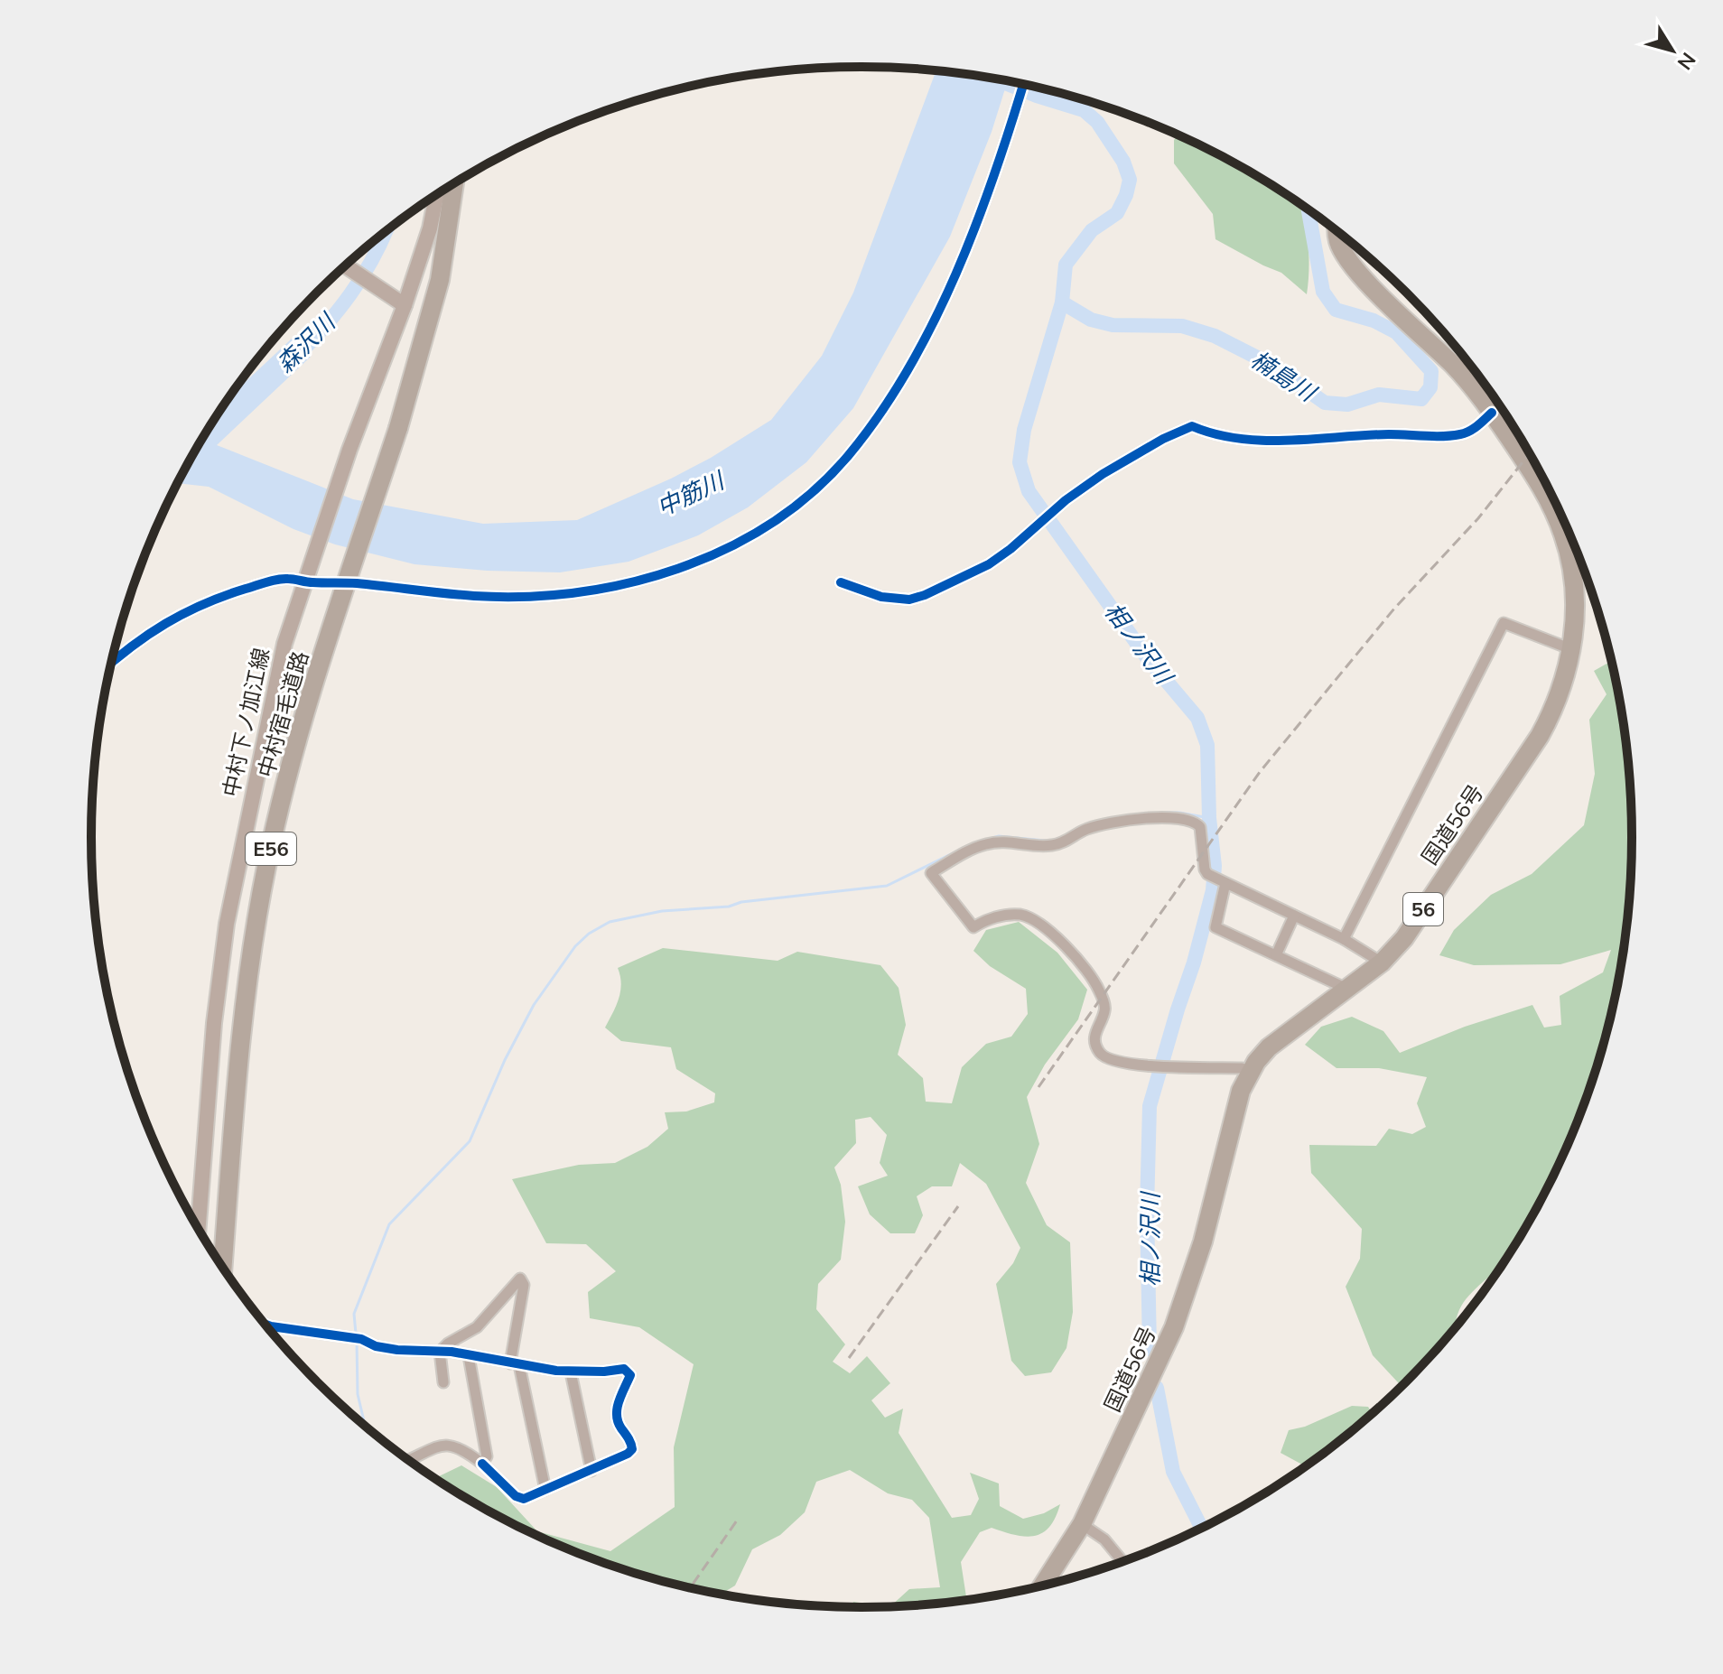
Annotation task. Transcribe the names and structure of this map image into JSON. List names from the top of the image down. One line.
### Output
{"streets":{"highway":["中村宿毛道路","国道56号","E56","56"],"main road":["中村下ノ加江線"]},"water":["森沢川","楠島川","中筋川","相ノ沢川"],"north":"bottom right"}
